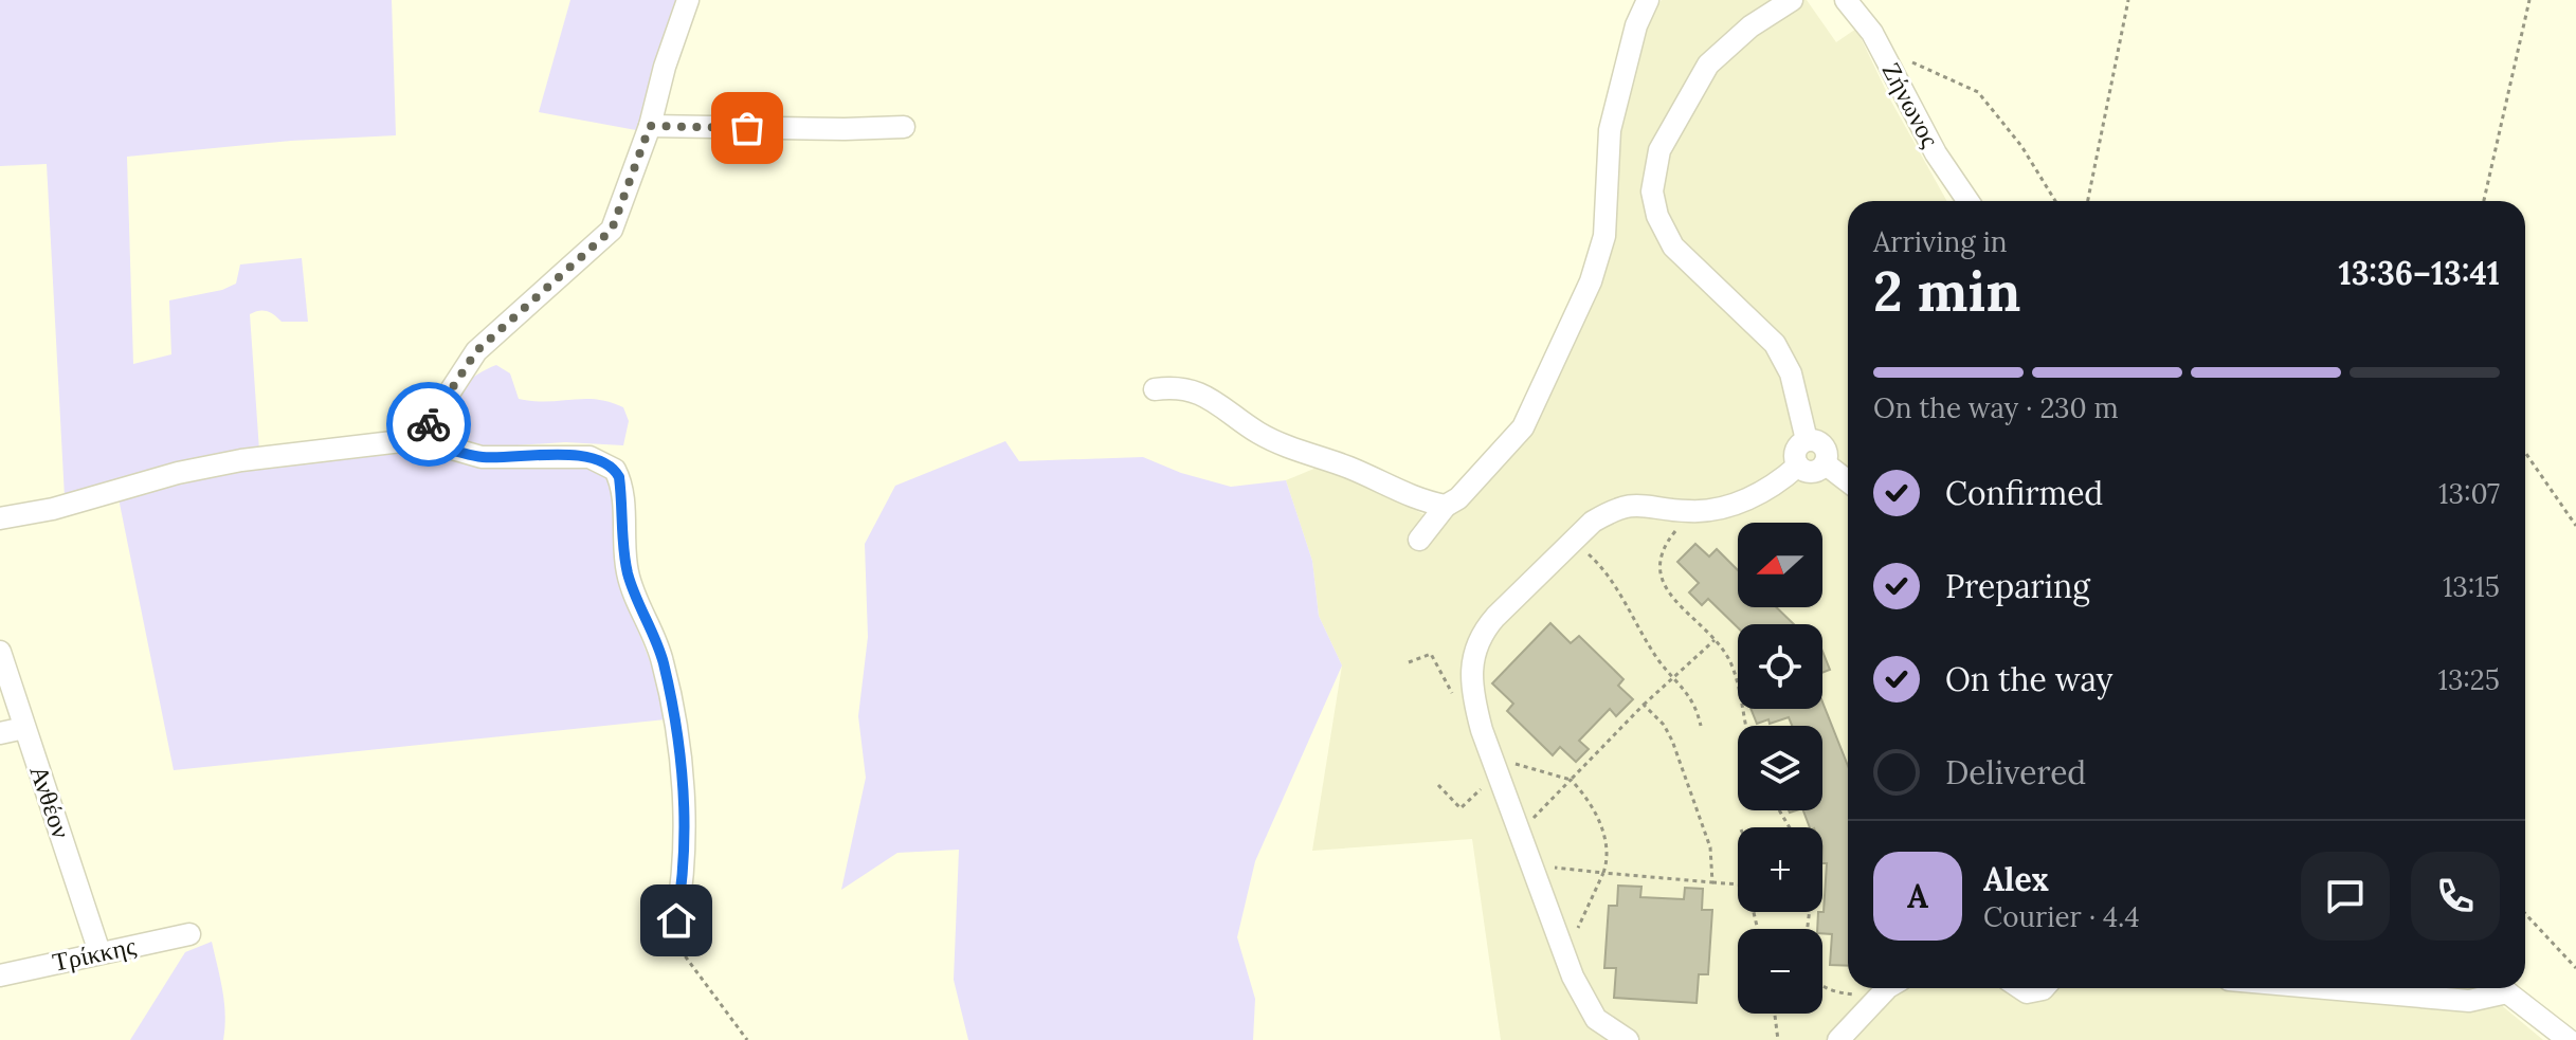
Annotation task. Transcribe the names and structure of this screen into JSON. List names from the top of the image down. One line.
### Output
{"streets":{"street":["Ζήνωνος","Ανθέον","Τρίκκης"]},"crossings":[["Ανθέον","Τρίκκης"]],"north":"left","page":{"heading":["2 min","Arriving in","13:36–13:41"],"panel":["Alex","Courier · 4.4"],"bar":"On the way · 230 m","list":[["Confirmed","13:07"],["Preparing","13:15"],["On the way","13:25"],"Delivered"],"map_buttons":["+","−"],"round":"A"}}
